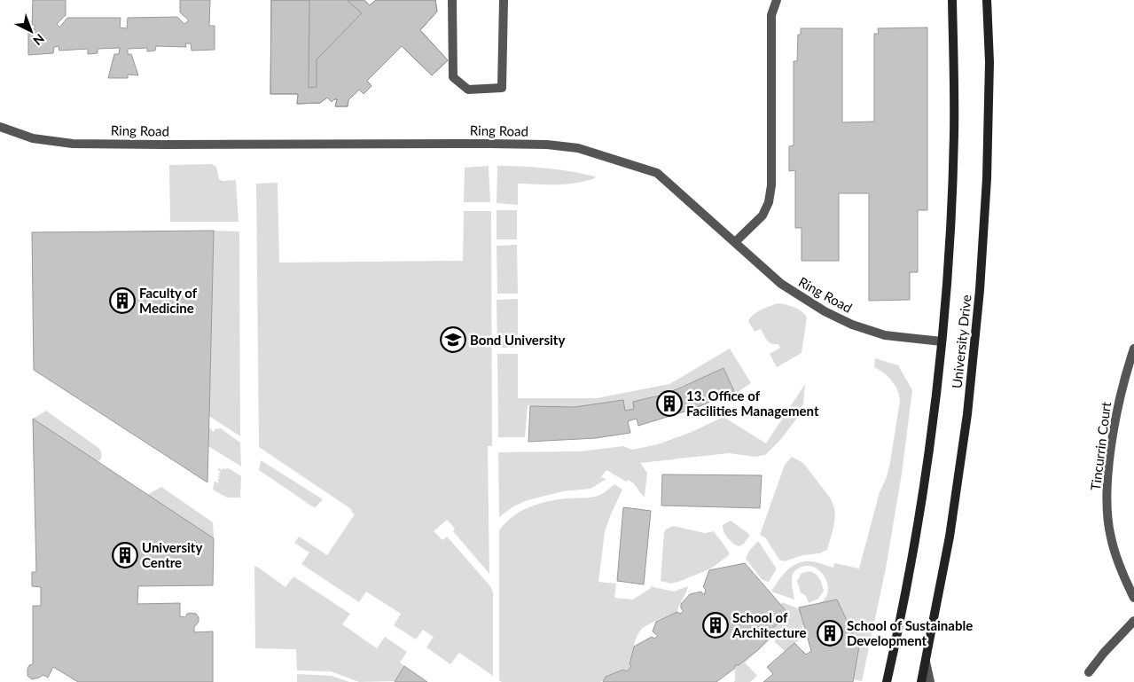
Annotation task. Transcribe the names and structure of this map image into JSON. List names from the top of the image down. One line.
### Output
{"streets":{"street":["Ring Road","University Drive","Tincurrin Court"]},"crossings":[["Ring Road","University Drive"]],"places":{"building":["Faculty of Medicine","13. Office of Facilities Management","University Centre","School of Architecture","School of Sustainable Development"],"school or university":["Bond University"]},"north":"bottom right"}
